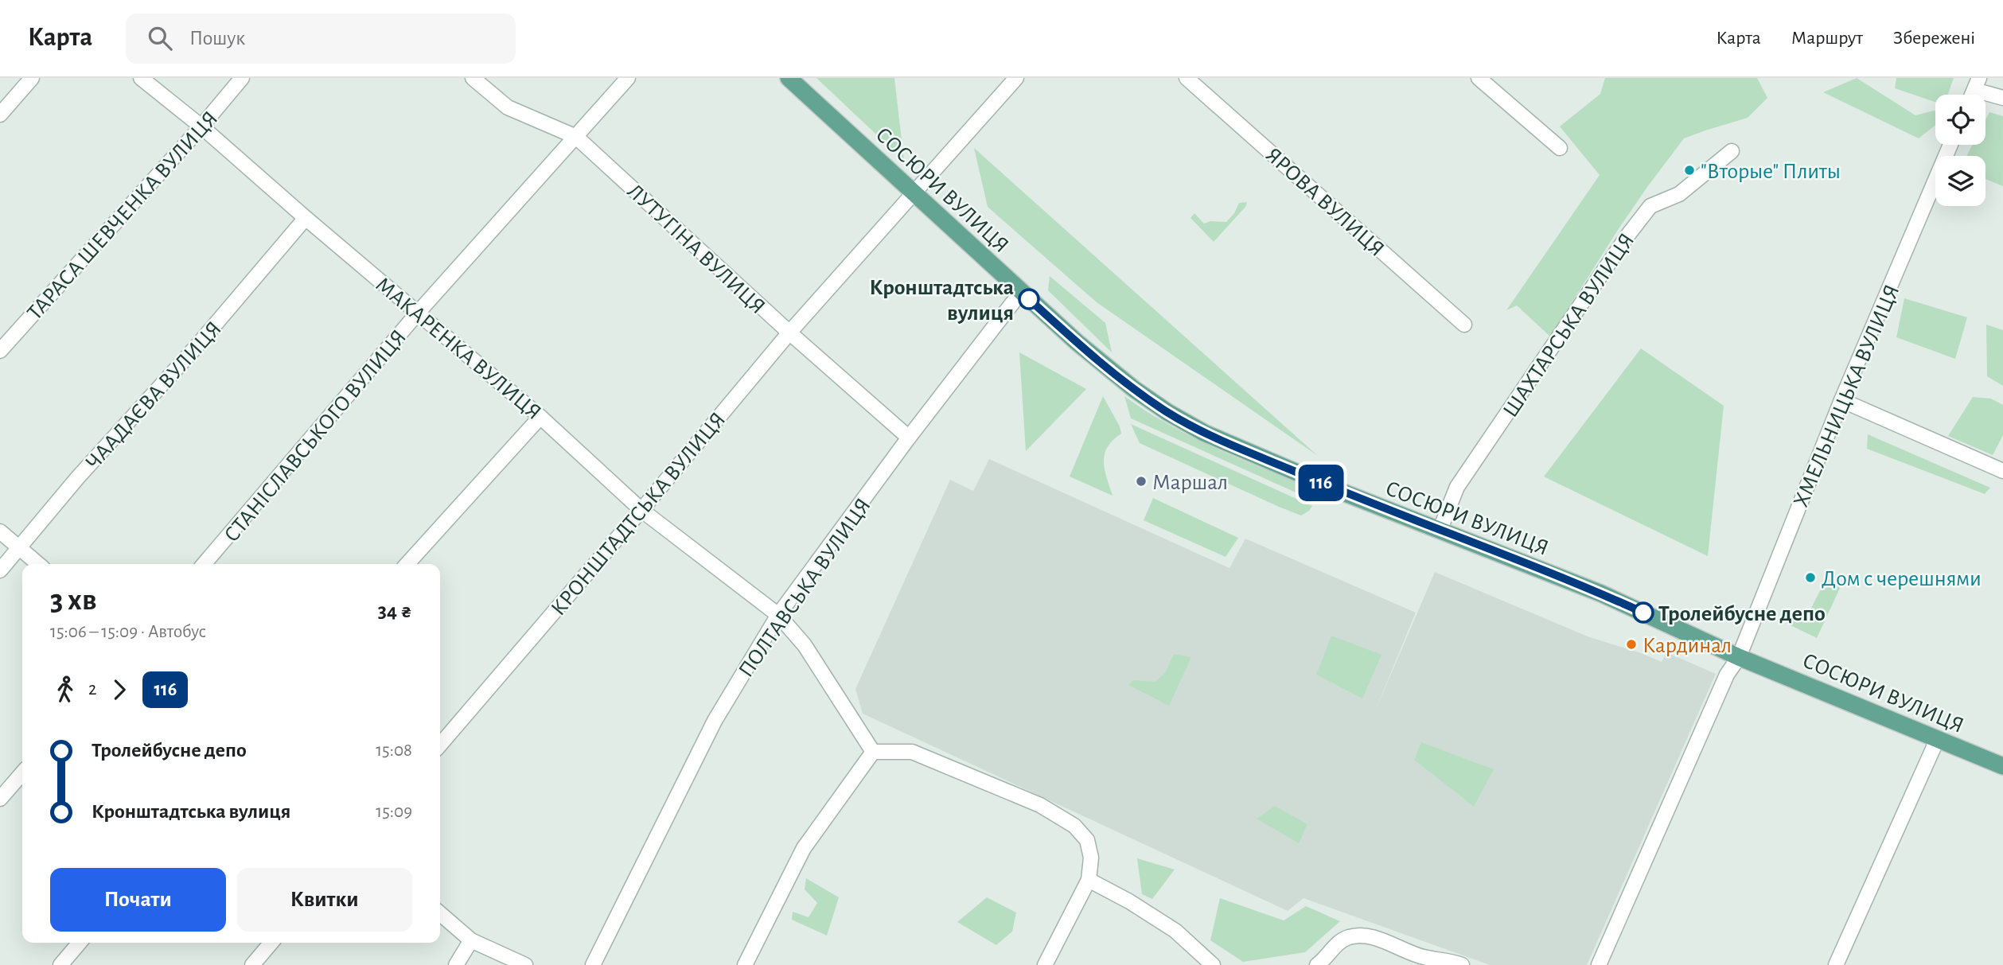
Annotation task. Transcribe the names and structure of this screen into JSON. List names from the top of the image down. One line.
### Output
{"streets":{"main road":["СОСЮРИ ВУЛИЦЯ"],"street":["ЯРОВА ВУЛИЦЯ","ТАРАСА ШЕВЧЕНКА ВУЛИЦЯ","ЛУТУГІНА ВУЛИЦЯ","ШАХТАРСЬКА ВУЛИЦЯ","МАКАРЕНКА ВУЛИЦЯ","ЧААДАЄВА ВУЛИЦЯ","ХМЕЛЬНИЦЬКА ВУЛИЦЯ","СТАНІСЛАВСЬКОГО ВУЛИЦЯ","КРОНШТАДТСЬКА ВУЛИЦЯ","ПОЛТАВСЬКА ВУЛИЦЯ"]},"crossings":[["СОСЮРИ ВУЛИЦЯ","ШАХТАРСЬКА ВУЛИЦЯ"],["СОСЮРИ ВУЛИЦЯ","ХМЕЛЬНИЦЬКА ВУЛИЦЯ"],["СОСЮРИ ВУЛИЦЯ","КРОНШТАДТСЬКА ВУЛИЦЯ"],["СОСЮРИ ВУЛИЦЯ","ПОЛТАВСЬКА ВУЛИЦЯ"],["ТАРАСА ШЕВЧЕНКА ВУЛИЦЯ","МАКАРЕНКА ВУЛИЦЯ"],["ЛУТУГІНА ВУЛИЦЯ","СТАНІСЛАВСЬКОГО ВУЛИЦЯ"],["ЛУТУГІНА ВУЛИЦЯ","КРОНШТАДТСЬКА ВУЛИЦЯ"],["ЛУТУГІНА ВУЛИЦЯ","ПОЛТАВСЬКА ВУЛИЦЯ"],["МАКАРЕНКА ВУЛИЦЯ","ЧААДАЄВА ВУЛИЦЯ"],["МАКАРЕНКА ВУЛИЦЯ","СТАНІСЛАВСЬКОГО ВУЛИЦЯ"],["МАКАРЕНКА ВУЛИЦЯ","КРОНШТАДТСЬКА ВУЛИЦЯ"],["МАКАРЕНКА ВУЛИЦЯ","ПОЛТАВСЬКА ВУЛИЦЯ"]],"places":["\"Вторые\" Плиты","Кронштадтська вулиця","Маршал","Дом с черешнями","Тролейбусне депо","Кардинал"],"lines":["bus line 116"],"page":{"header":"Карта","search":"Пошук","nav":["Карта","Маршрут","Збережені"],"on_map":"116","heading":["3 хв","15:06 – 15:09 · Автобус","34 ₴"],"legs":["2","116"],"list":[{"name":"Тролейбусне депо","value":"15:08"},{"name":"Кронштадтська вулиця","value":"15:09"}],"buttons":["Почати","Квитки"]}}
